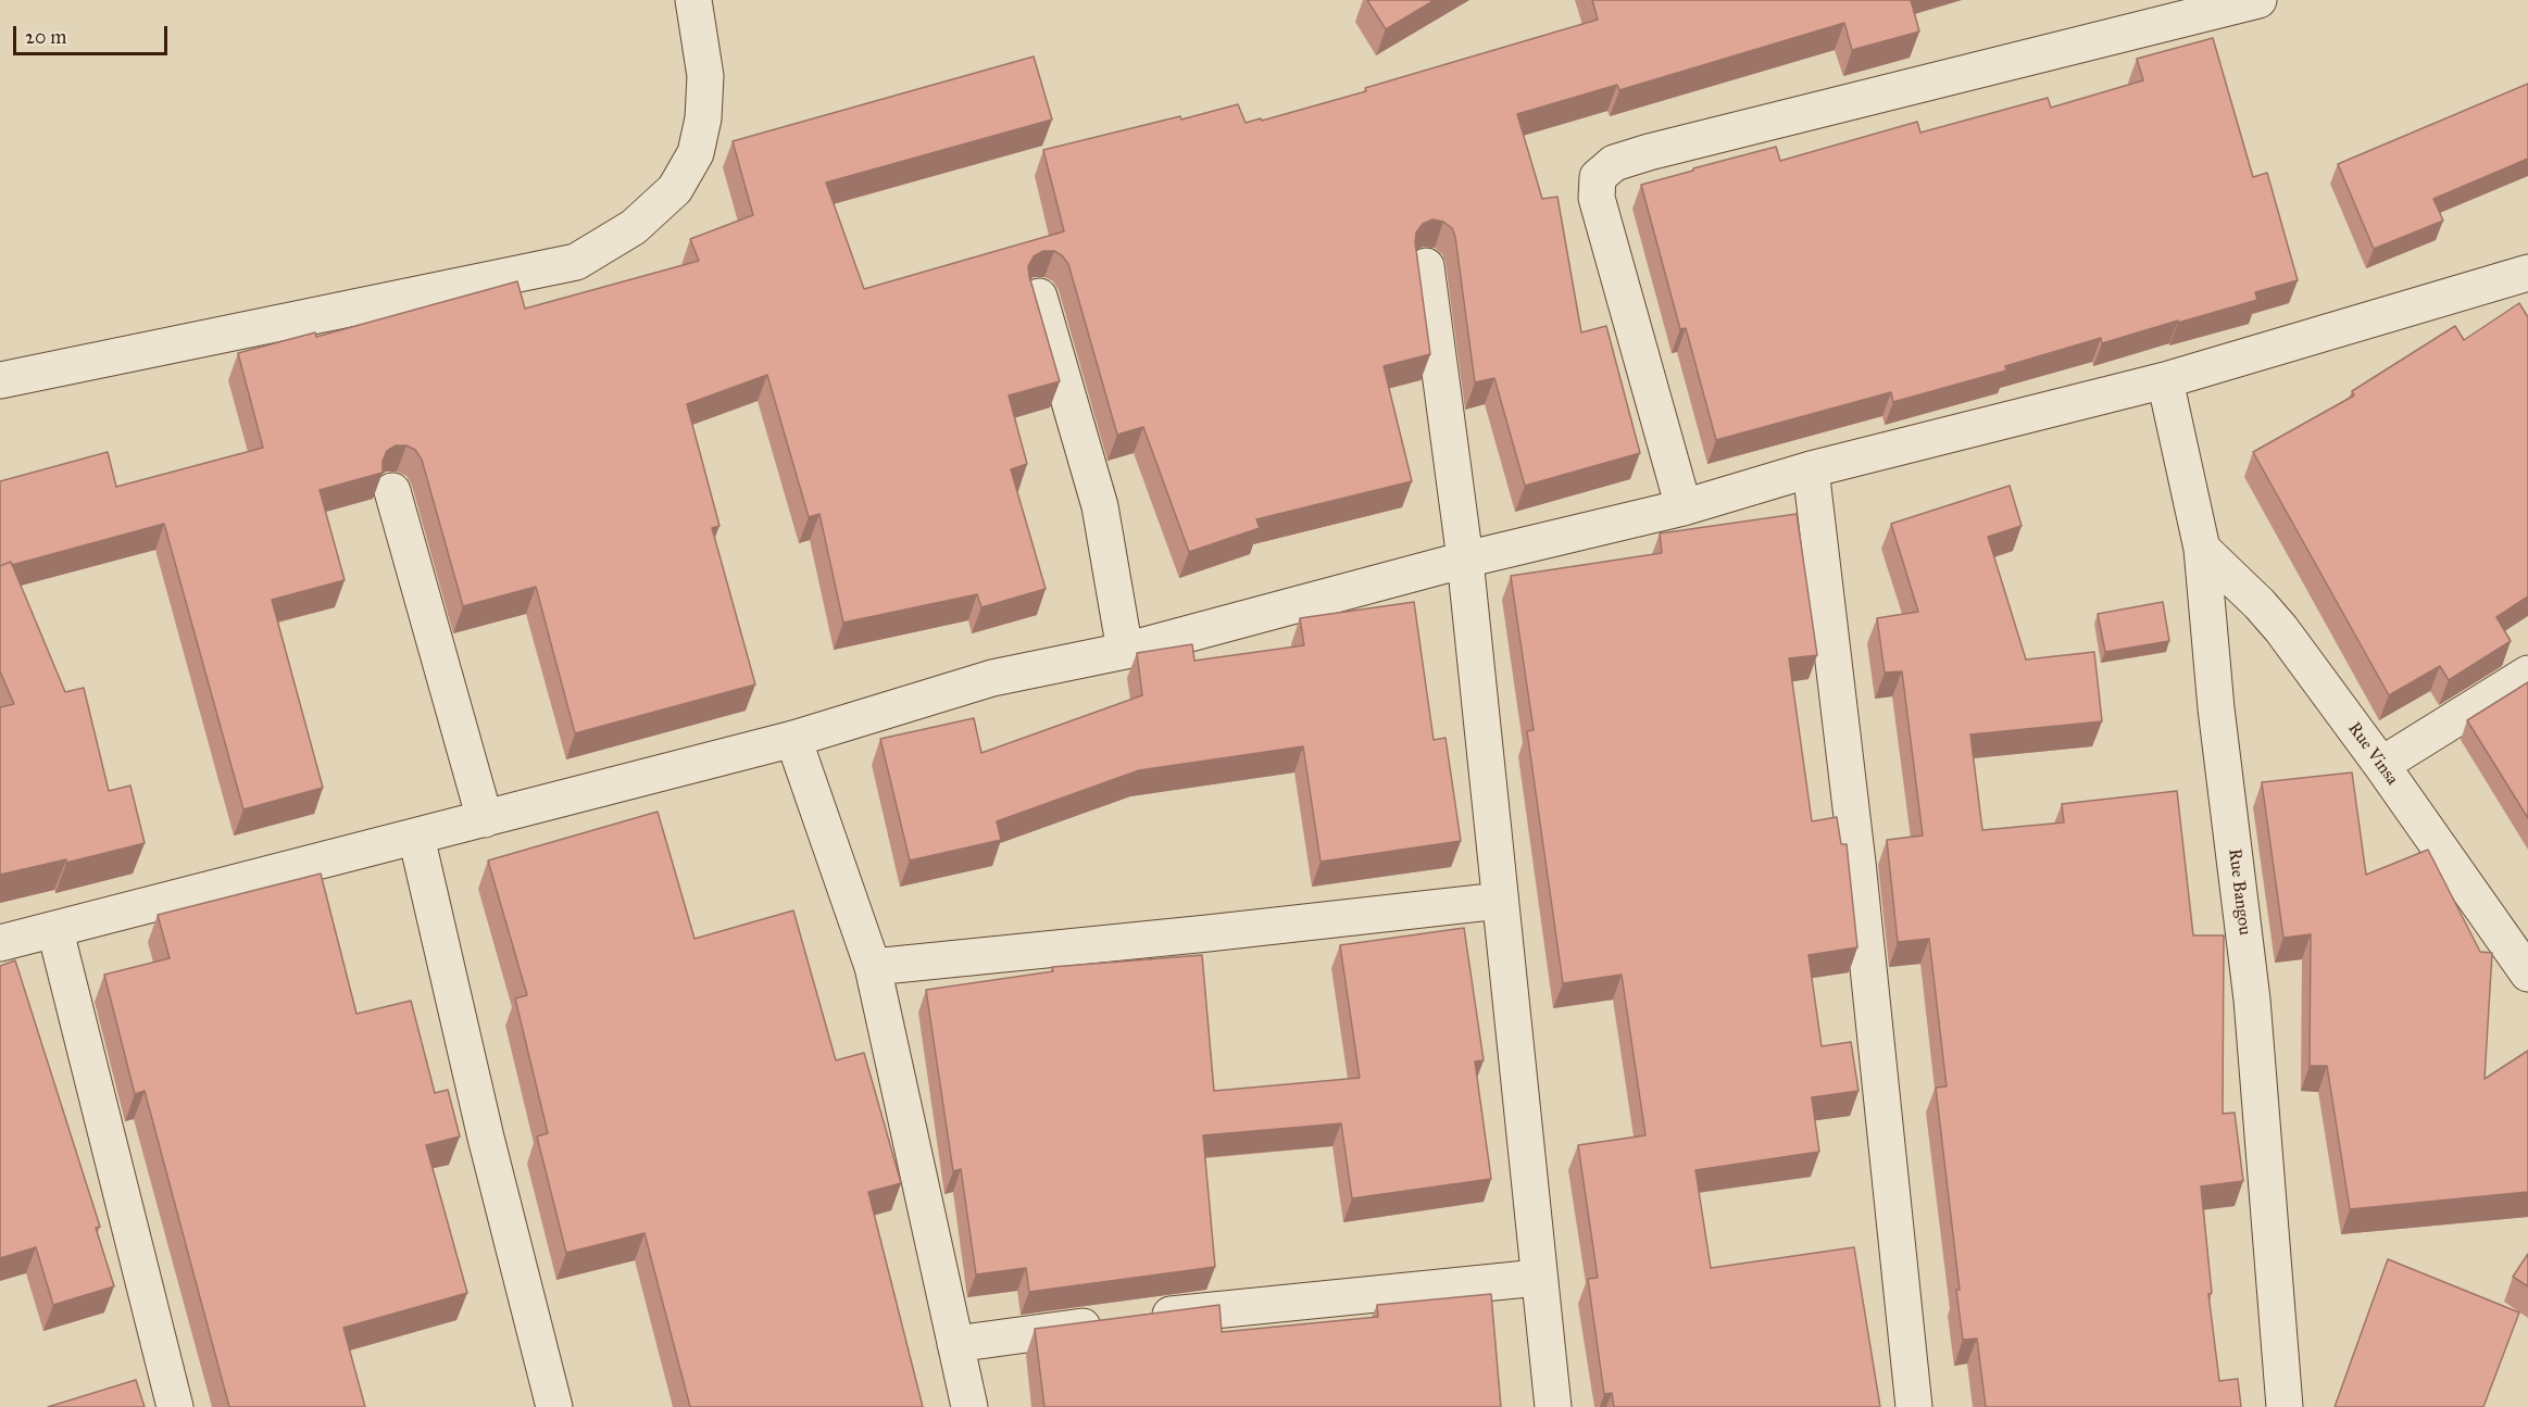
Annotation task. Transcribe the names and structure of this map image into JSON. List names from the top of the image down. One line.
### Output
{"streets":{"street":["Rue Vinsa","Rue Bangou"]},"crossings":[["Rue Vinsa","Rue Bangou"]],"scale_bar":"20 m"}
